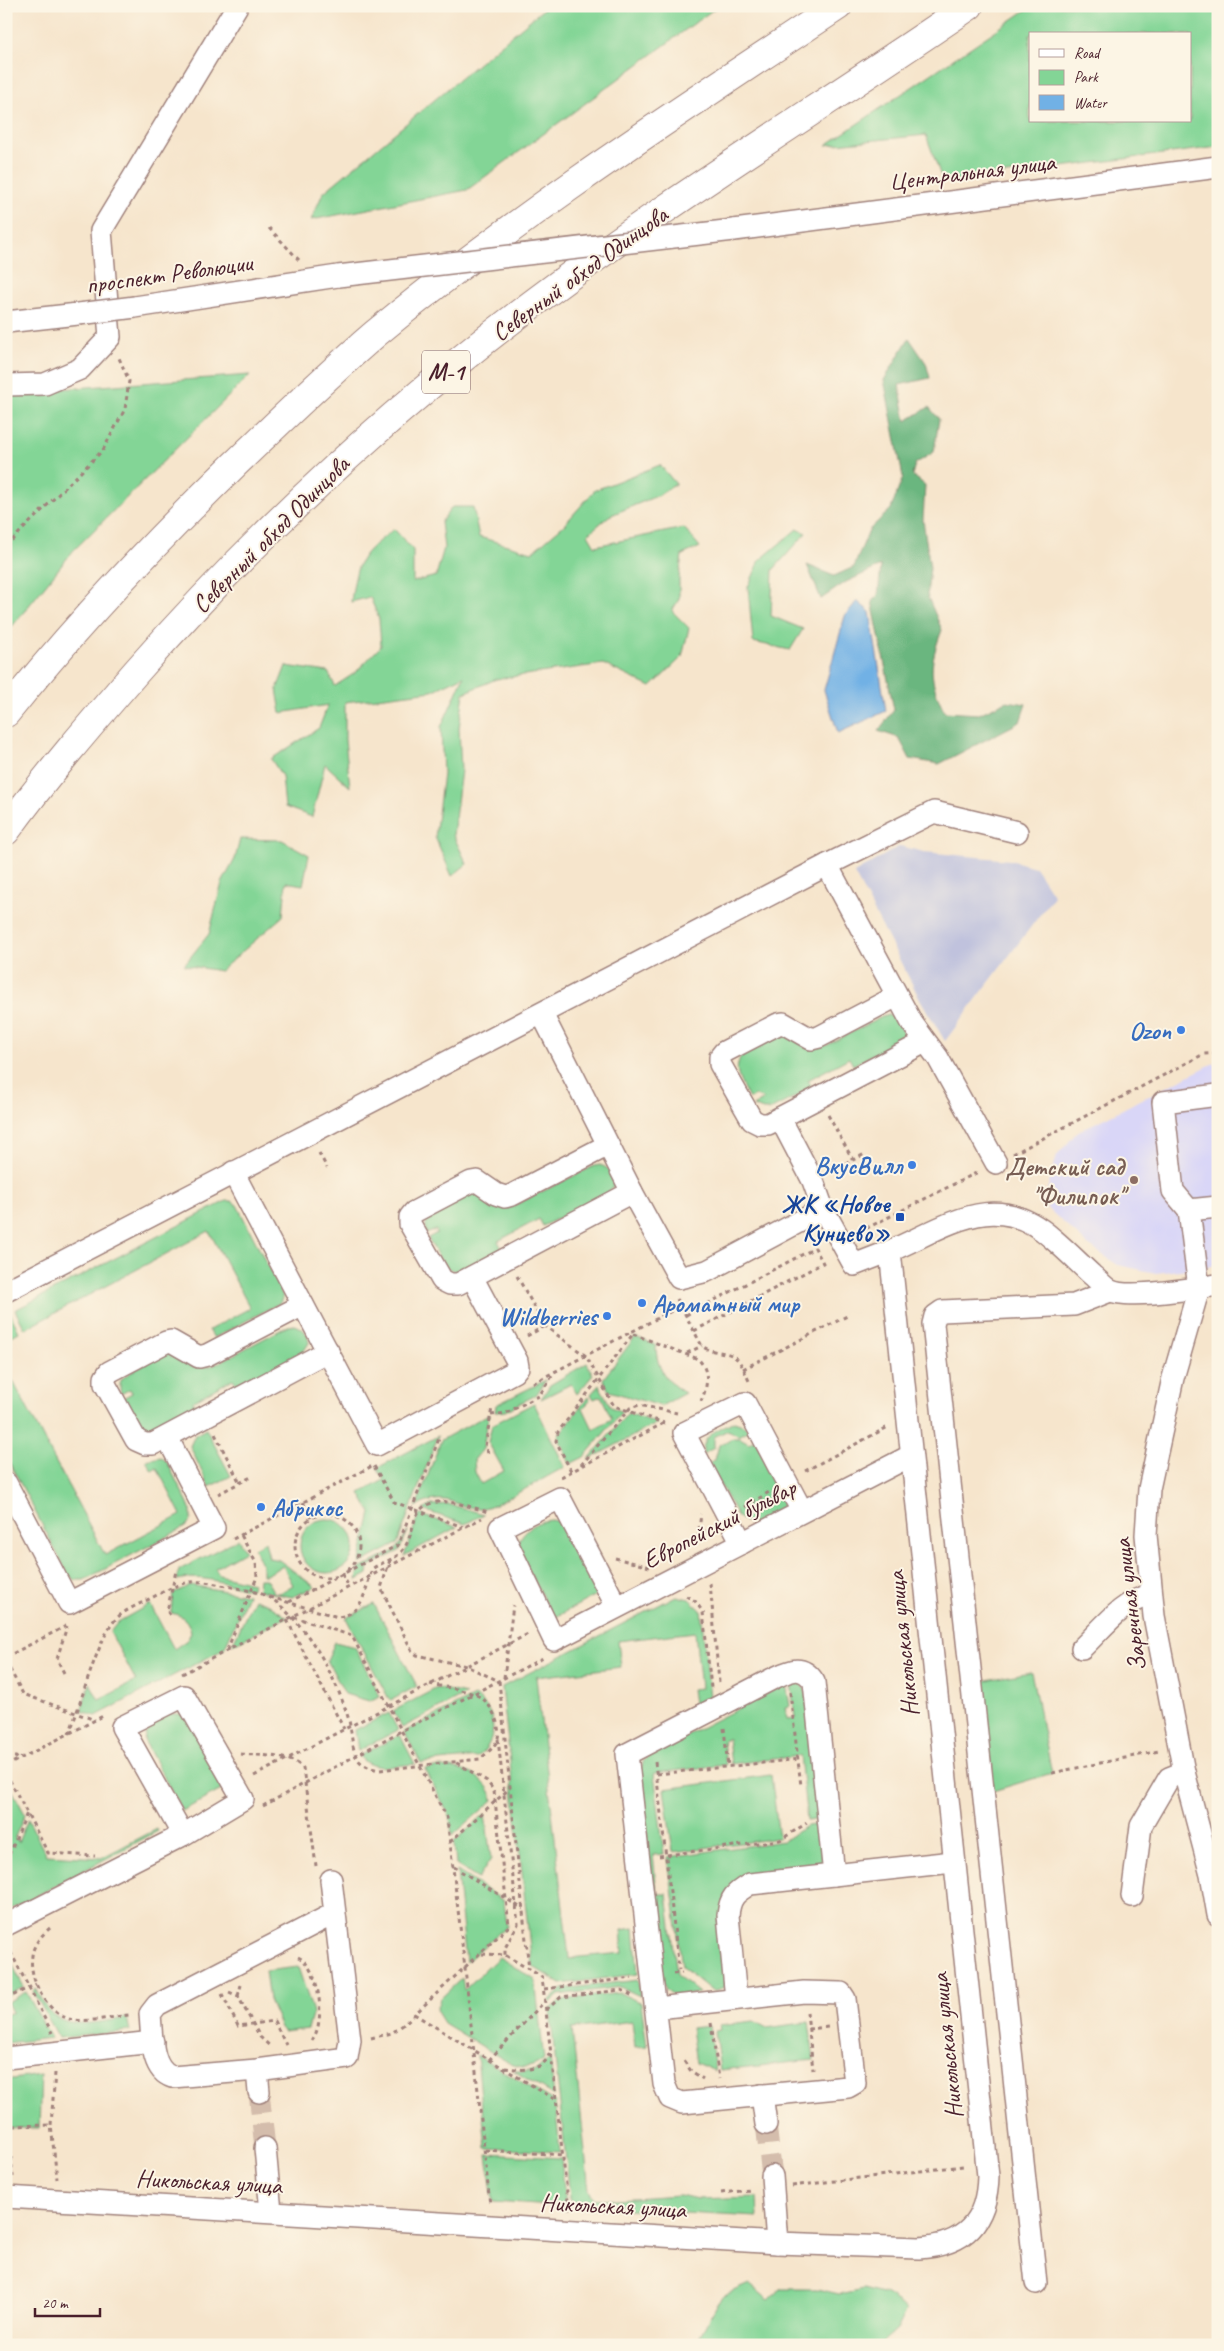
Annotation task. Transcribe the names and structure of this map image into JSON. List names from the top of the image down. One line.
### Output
{"streets":{"highway":["Северный обход Одинцова","М-1"],"street":["Центральная улица","проспект Революции","Европейский бульвар","Заречная улица","Никольская улица"]},"crossings":[["Центральная улица","проспект Революции"],["Европейский бульвар","Никольская улица"]],"places":{"other":["Ozon","ВкусВилл","Детский сад \"Филипок\"","Ароматный мир","Wildberries","Абрикос"],"transit":["ЖК «Новое Кунцево»"]},"legend":["Road","Park","Water"],"scale_bar":"20 m"}
